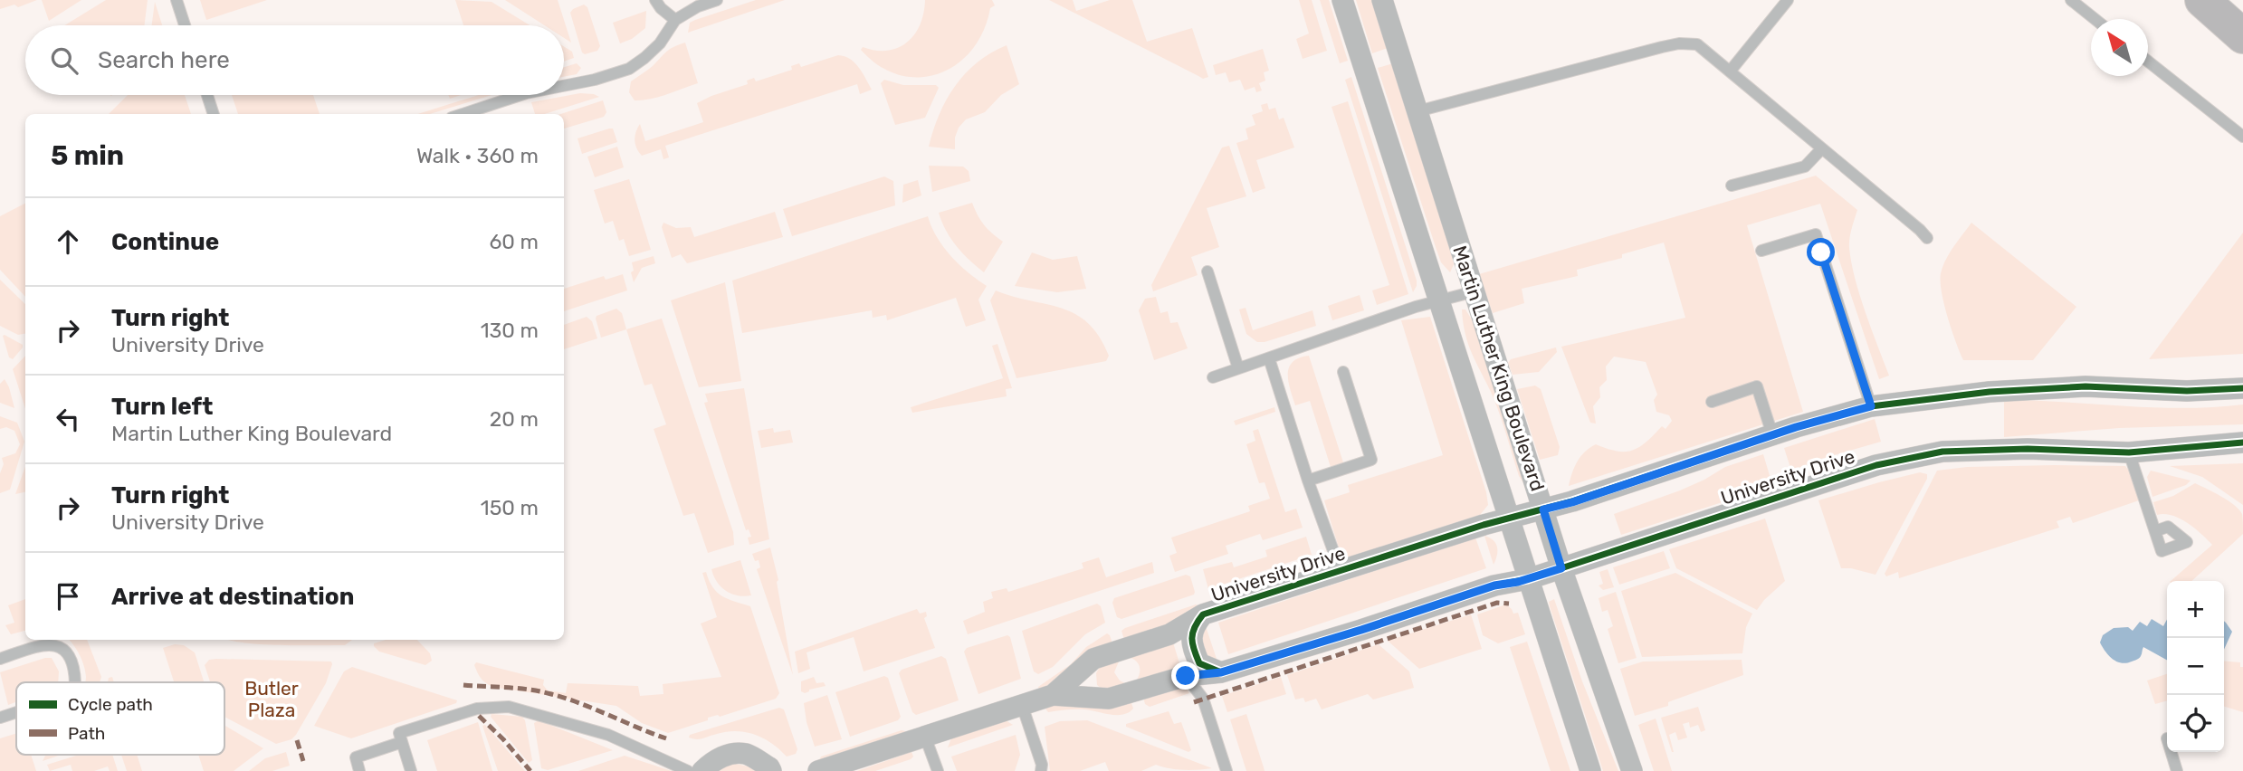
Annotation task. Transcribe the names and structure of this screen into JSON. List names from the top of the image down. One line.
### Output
{"streets":{"street":["Martin Luther King Boulevard","University Drive"]},"crossings":[["Martin Luther King Boulevard","University Drive"]],"parks":["Butler Plaza"],"legend":["Cycle path","Path"],"north":"top left","page":{"search":"Search here","heading":["5 min","Walk · 360 m"],"list":[["Continue","60 m"],["Turn right","University Drive","130 m"],["Turn left","Martin Luther King Boulevard","20 m"],["Turn right","University Drive","150 m"],"Arrive at destination"],"map_buttons":["+","−"]}}
